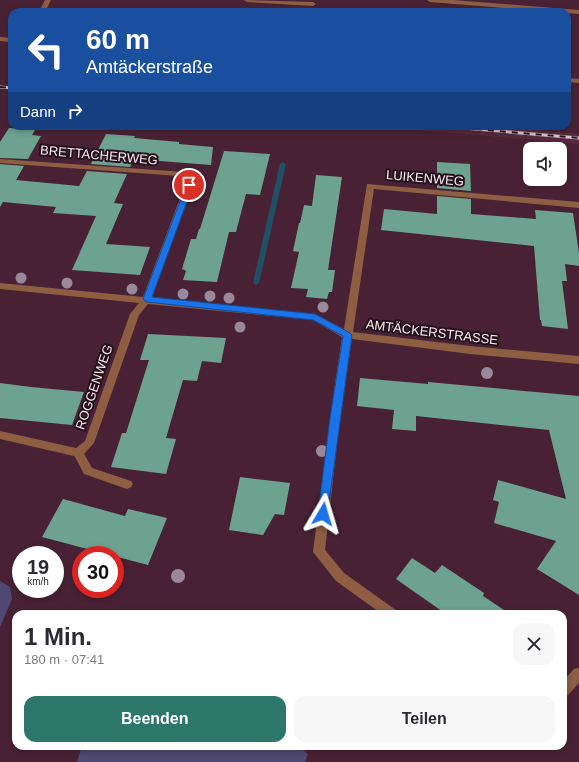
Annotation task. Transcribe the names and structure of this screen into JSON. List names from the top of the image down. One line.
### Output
{"streets":{"street":["BRETTACHERWEG","LUIKENWEG","AMTÄCKERSTRASSE","ROGGENWEG"]},"crossings":[["BRETTACHERWEG","AMTÄCKERSTRASSE"],["BRETTACHERWEG","ROGGENWEG"],["LUIKENWEG","AMTÄCKERSTRASSE"],["AMTÄCKERSTRASSE","ROGGENWEG"]],"page":{"turn":["60 m","Amtäckerstraße"],"then":"Dann","speed":"19 km/h","limit":"30","heading":["1 Min.","180 m · 07:41"],"buttons":["Beenden","Teilen"]}}
